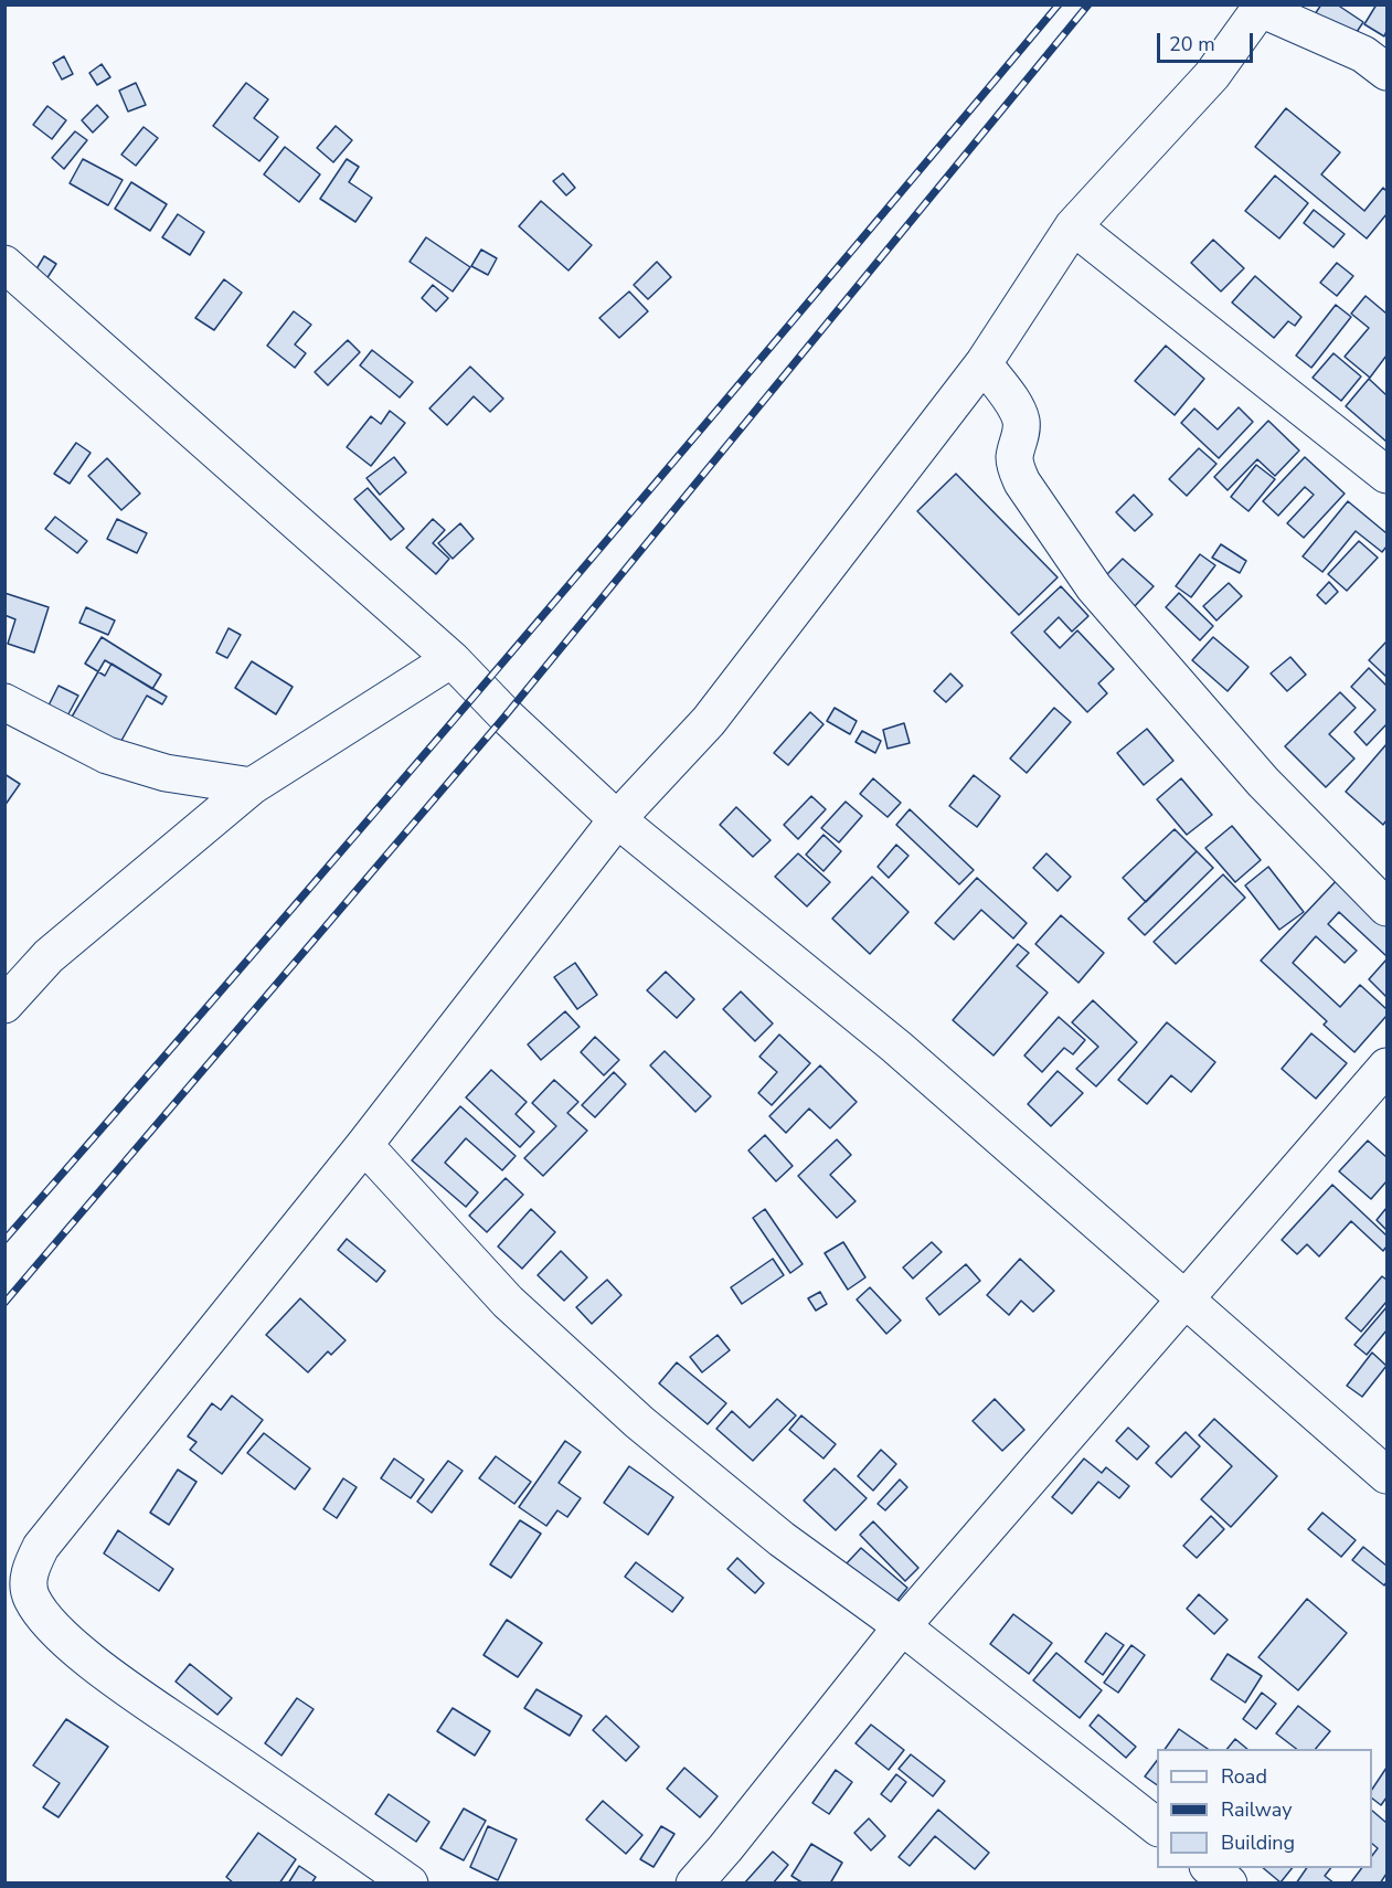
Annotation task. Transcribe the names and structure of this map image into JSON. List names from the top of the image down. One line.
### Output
{"legend":["Road","Railway","Building"],"scale_bar":"20 m"}
